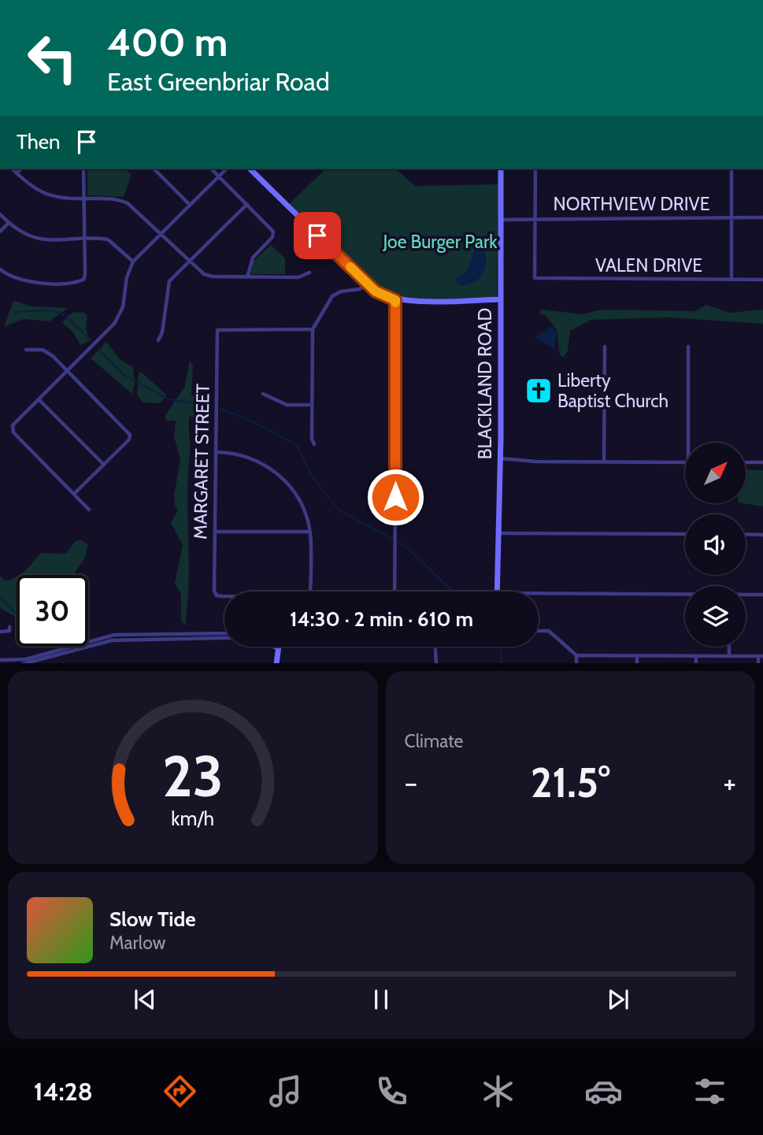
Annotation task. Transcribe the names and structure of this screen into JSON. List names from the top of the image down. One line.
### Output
{"streets":{"street":["NORTHVIEW DRIVE","VALEN DRIVE","BLACKLAND ROAD","MARGARET STREET"]},"crossings":[["NORTHVIEW DRIVE","VALEN DRIVE"],["NORTHVIEW DRIVE","BLACKLAND ROAD"]],"parks":["Joe Burger Park"],"places":{"church":["Liberty Baptist Church"]},"north":"top right","page":{"turn":["400 m","East Greenbriar Road"],"then":"Then","limit":"30","trip":"14:30 · 2 min · 610 m","tile":"Climate","heat":["−","21.5°","+"],"song":["Slow Tide","Marlow"],"tabs":"14:28","gauge":["23","km/h"]}}
